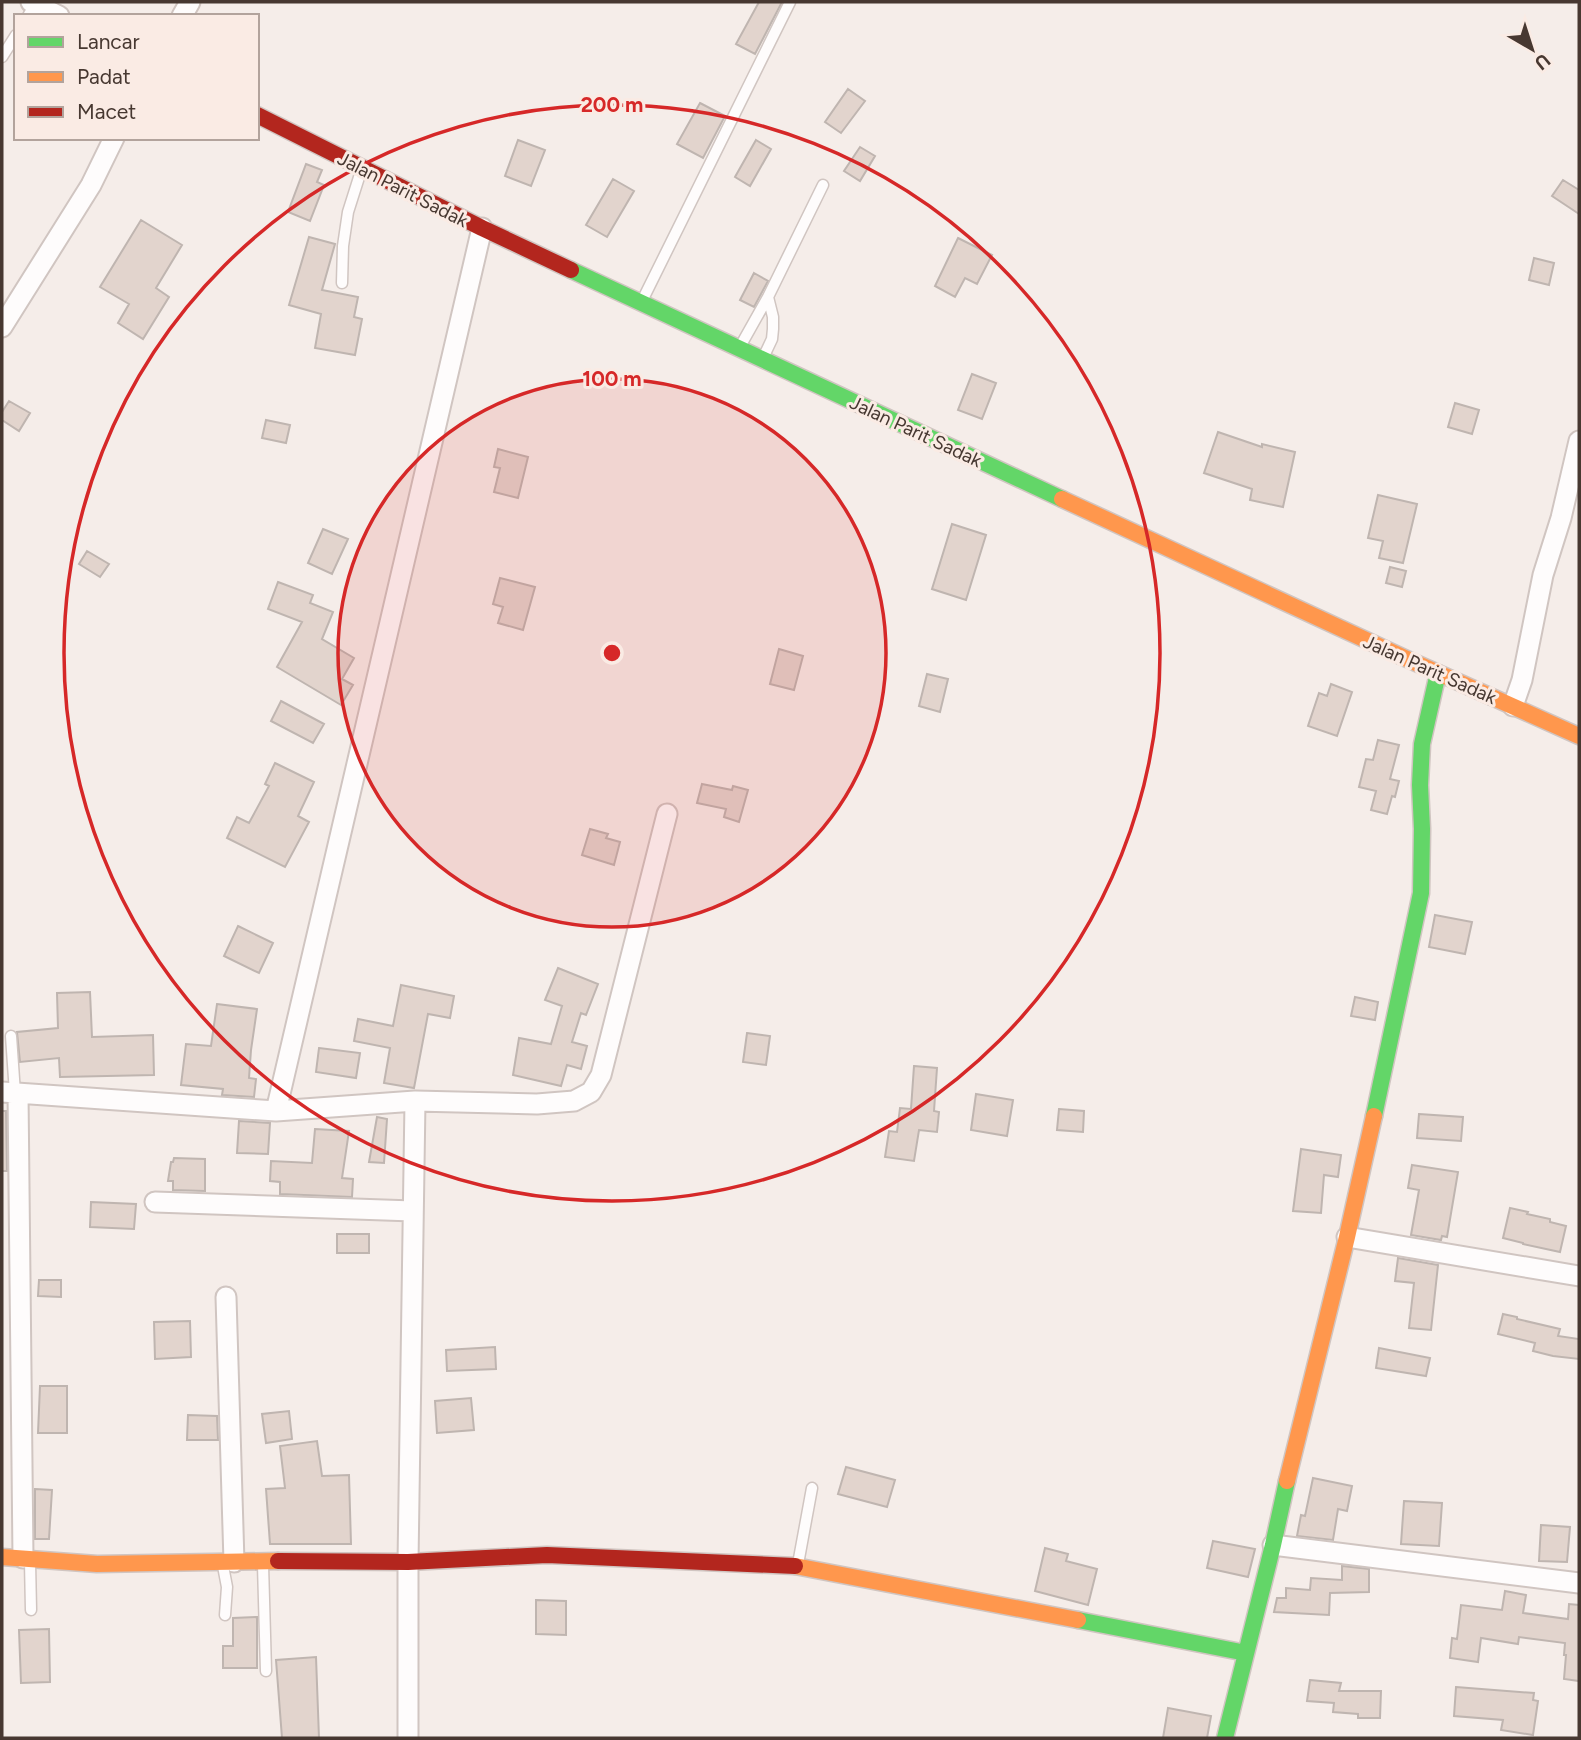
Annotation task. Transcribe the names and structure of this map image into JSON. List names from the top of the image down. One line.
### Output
{"streets":{"street":["Jalan Parit Sadak"]},"legend":["Lancar","Padat","Macet"],"north":"bottom right","rings":["200 m","100 m"]}
